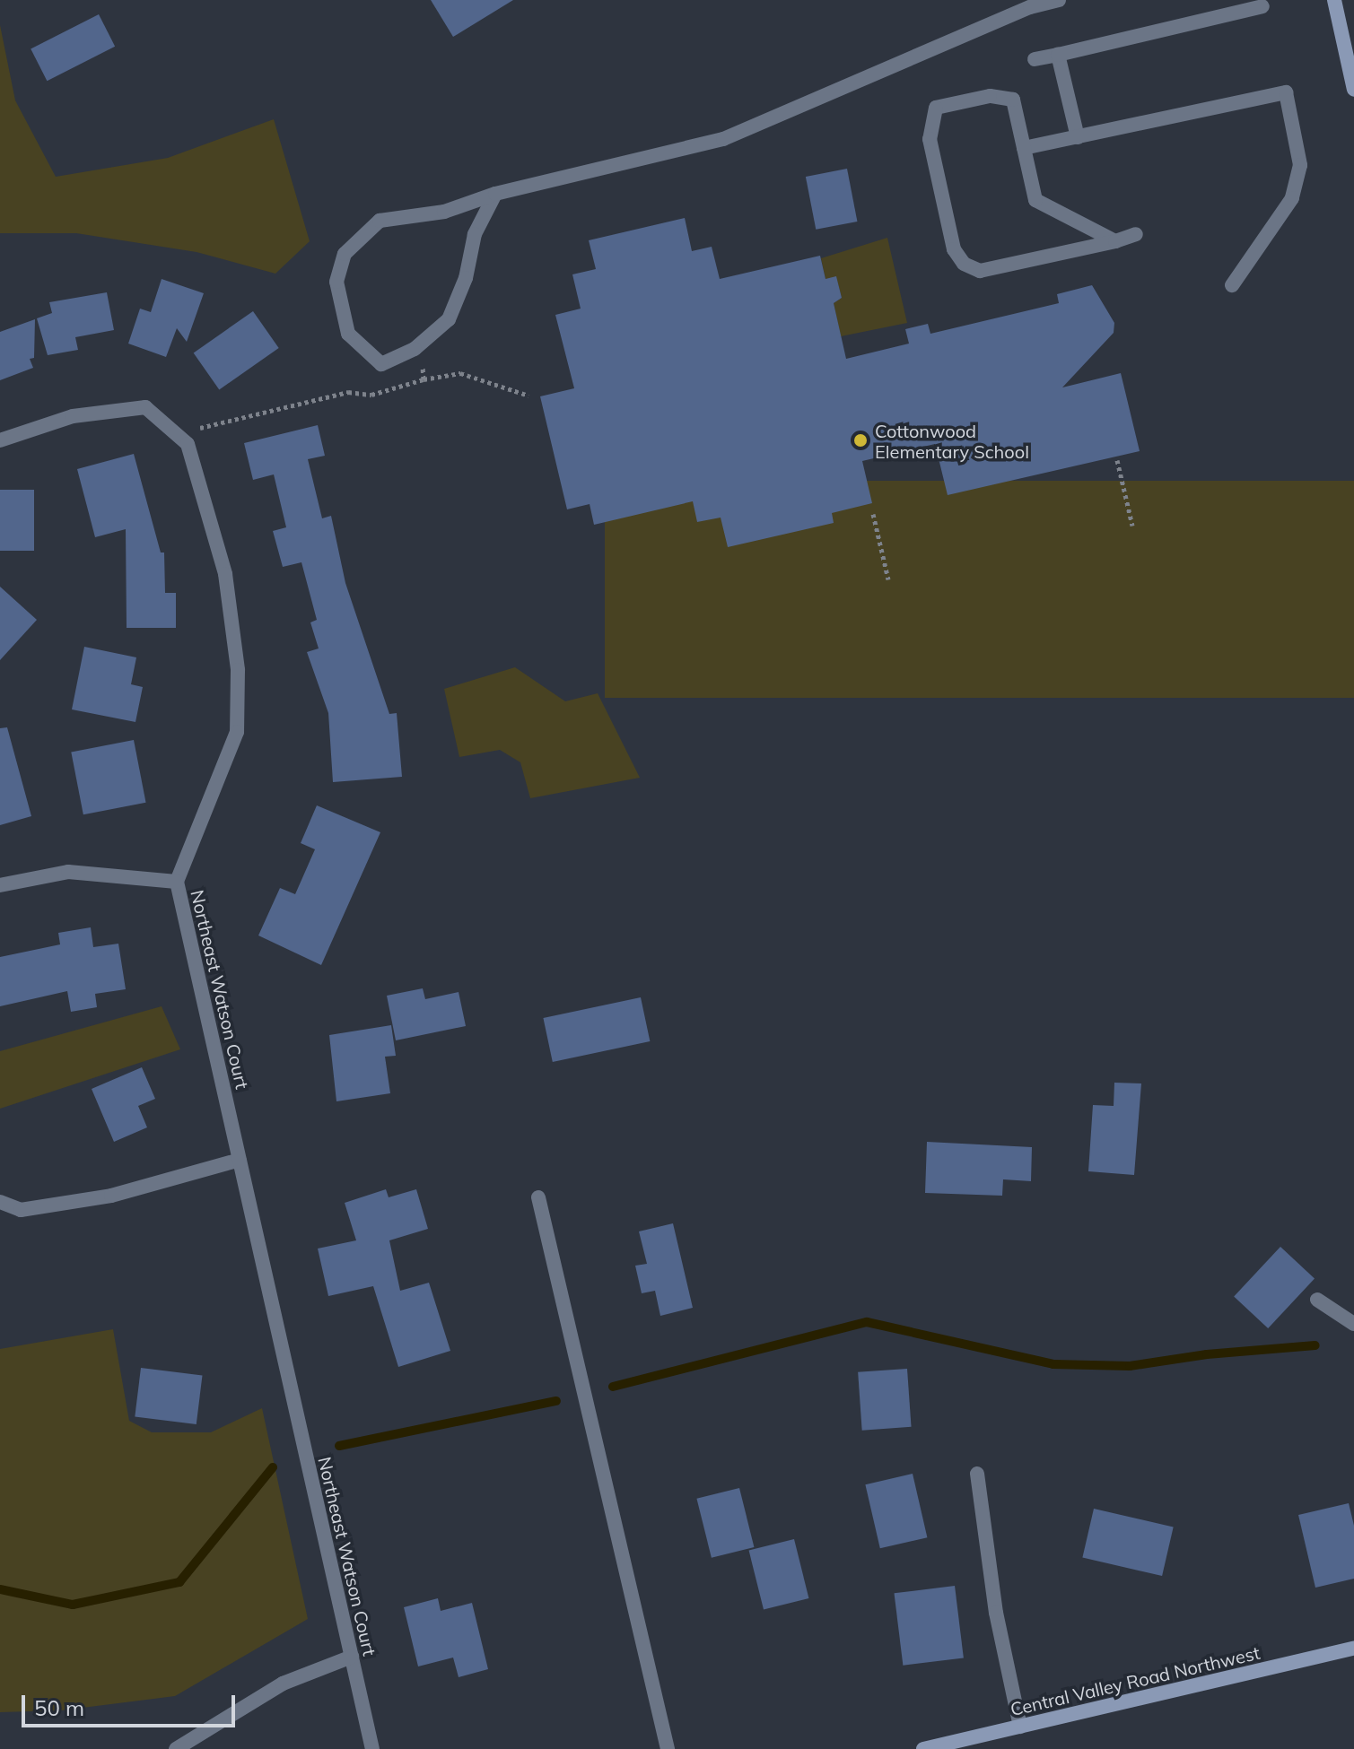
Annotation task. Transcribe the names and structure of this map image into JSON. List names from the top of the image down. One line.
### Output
{"streets":{"main road":["Central Valley Road Northwest"],"street":["Northeast Watson Court"]},"places":["Cottonwood Elementary School"],"scale_bar":"50 m"}
